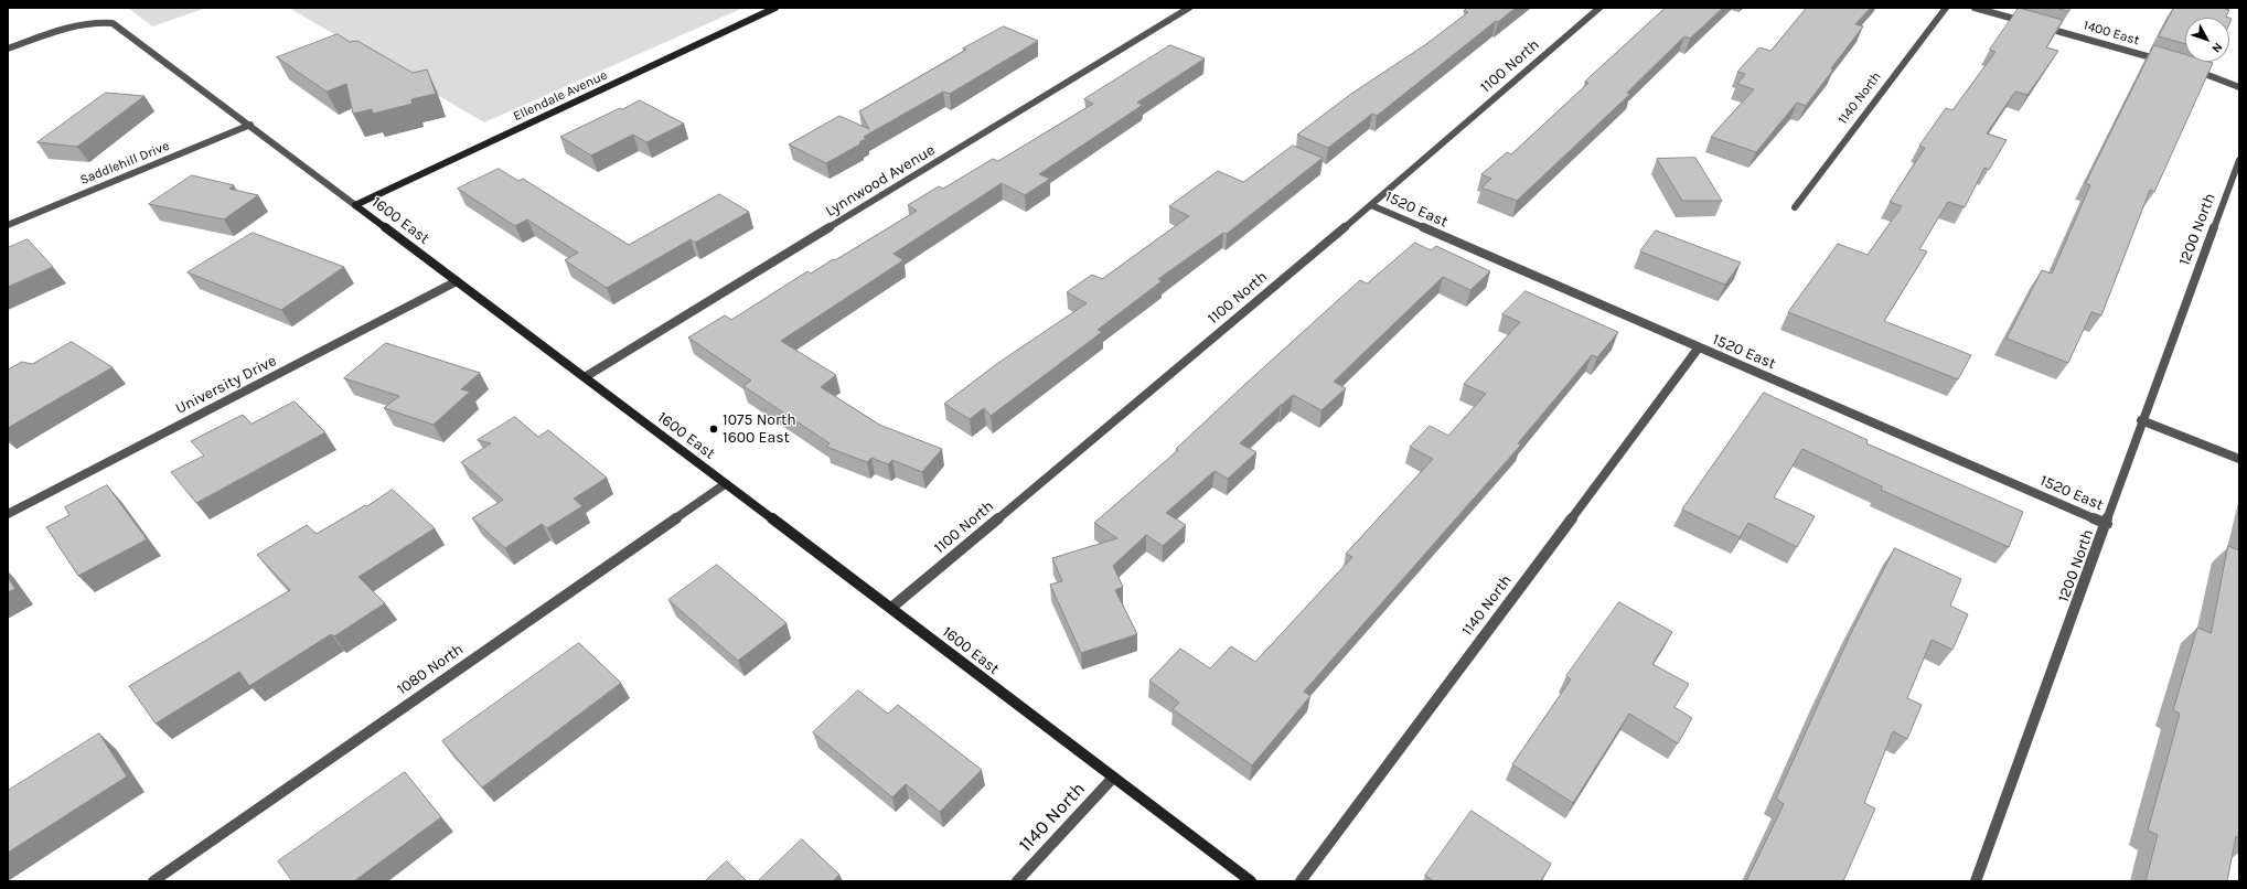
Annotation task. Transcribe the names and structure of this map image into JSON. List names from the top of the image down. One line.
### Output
{"streets":{"street":["1400 East","1100 North","Ellendale Avenue","1140 North","Saddlehill Drive","Lynnwood Avenue","1520 East","1600 East","1200 North","University Drive","1080 North"]},"crossings":[["1100 North","1520 East"],["1100 North","1600 East"],["Ellendale Avenue","1600 East"],["1140 North","1520 East"],["1140 North","1600 East"],["Saddlehill Drive","1600 East"],["Lynnwood Avenue","1600 East"],["1520 East","1200 North"],["1600 East","University Drive"],["1600 East","1080 North"]],"places":["1075 North 1600 East"],"north":"bottom right"}
